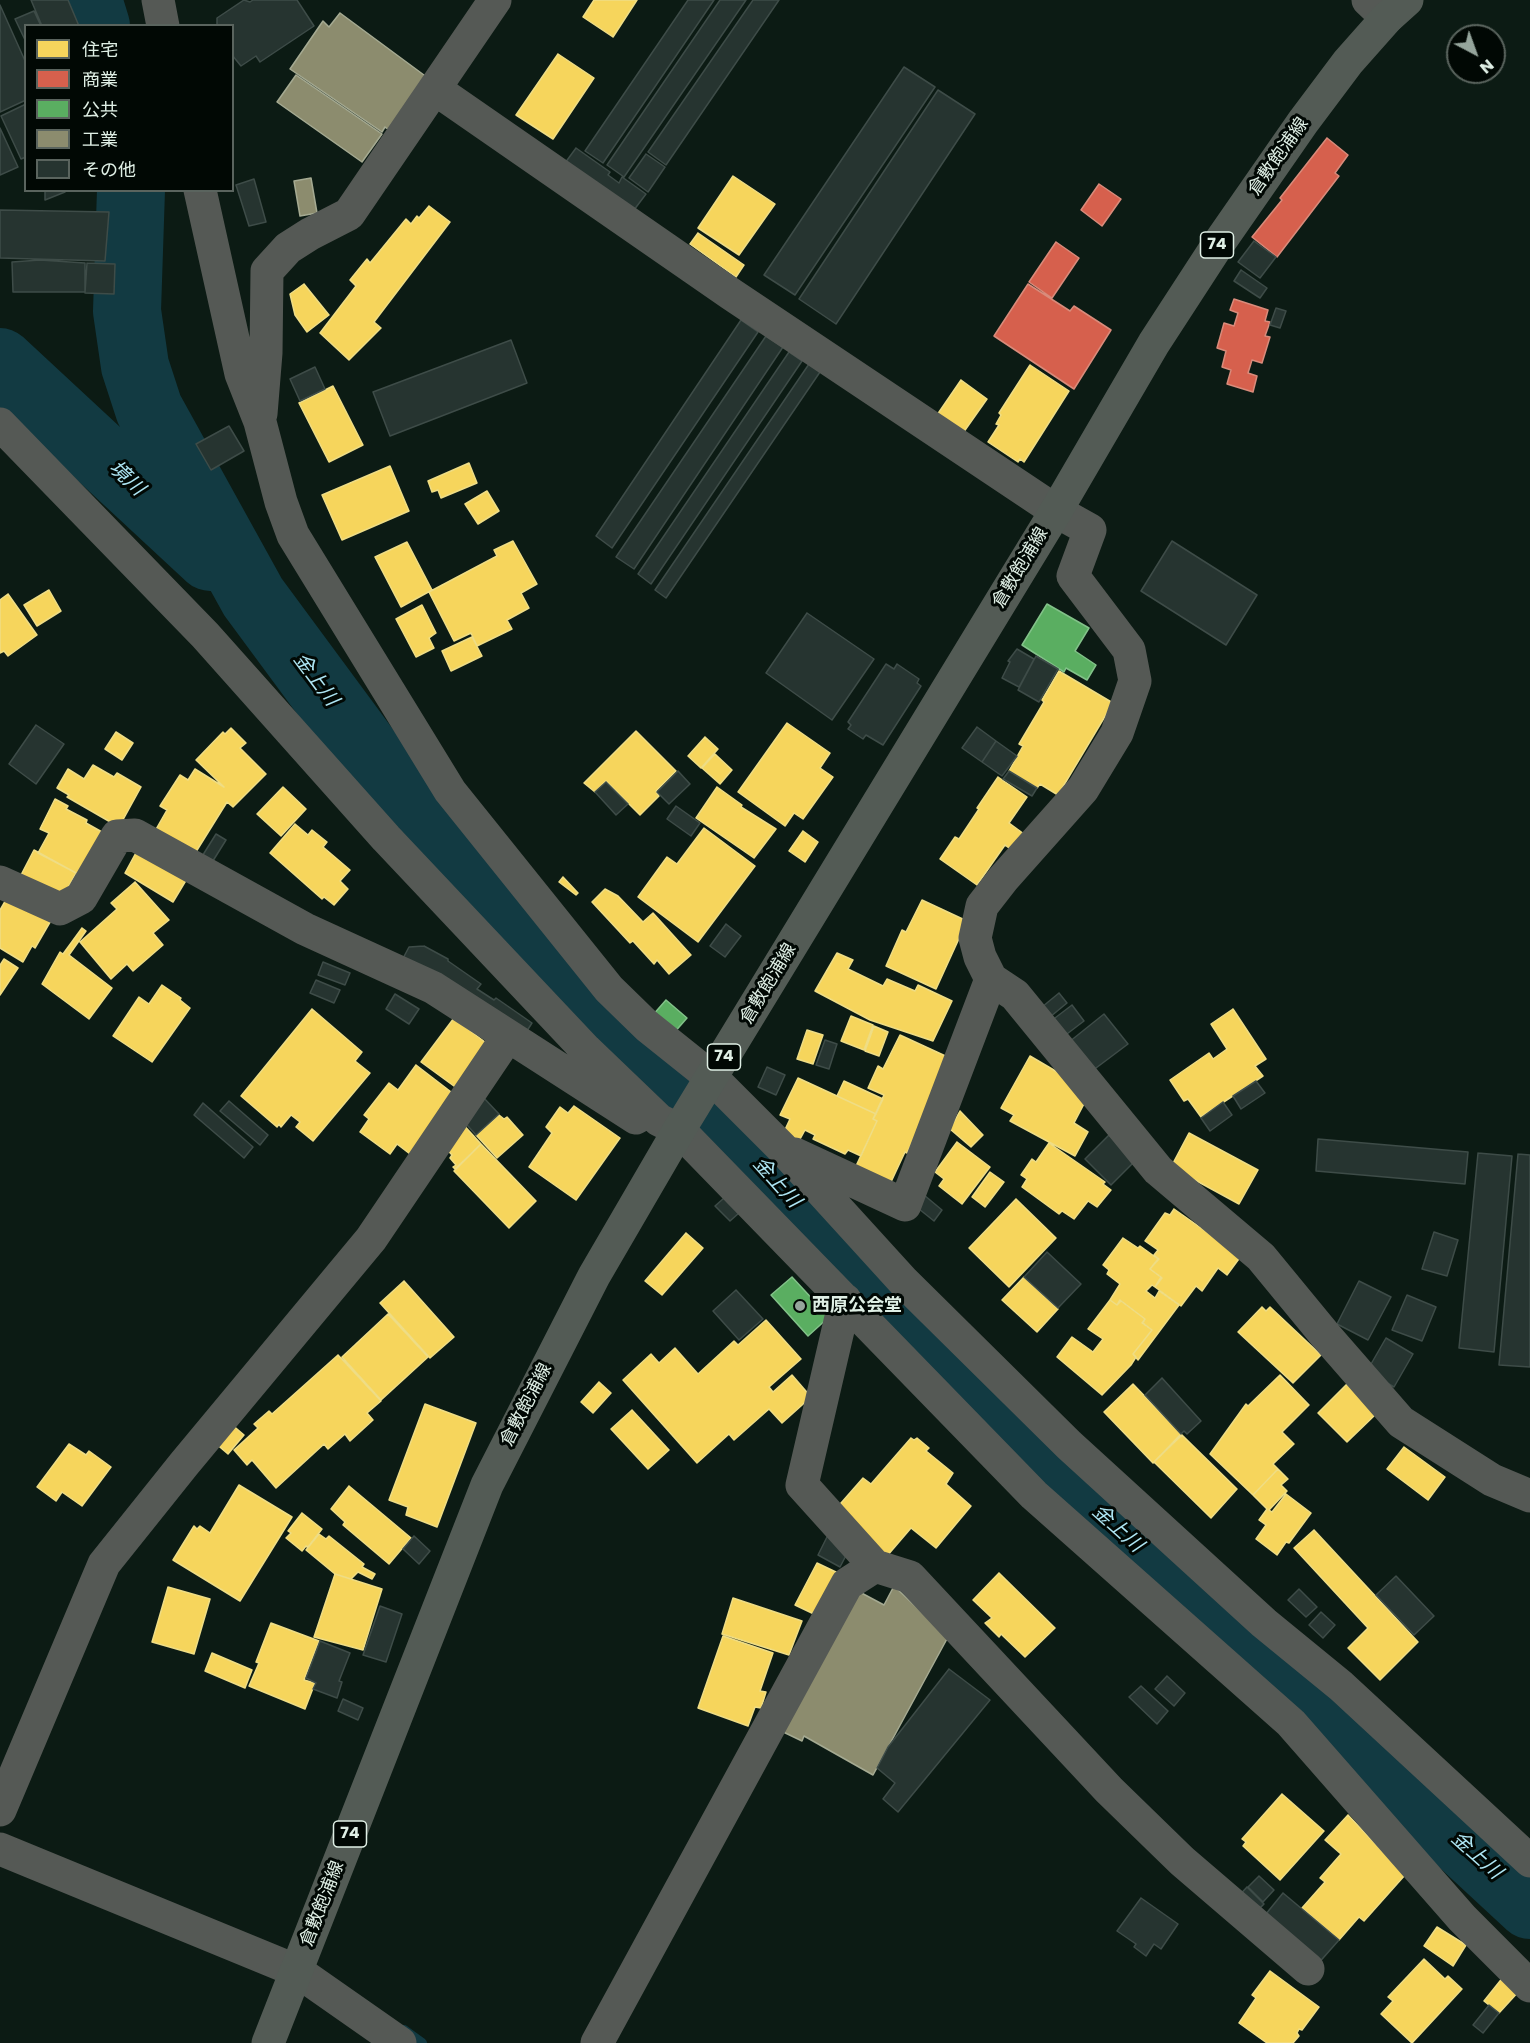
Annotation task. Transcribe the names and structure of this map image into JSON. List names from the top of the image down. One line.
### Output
{"streets":{"main road":["倉敷飽浦線","74"]},"water":["境川","金上川"],"places":["西原公会堂"],"legend":["住宅","商業","公共","工業","その他"],"north":"bottom right"}
